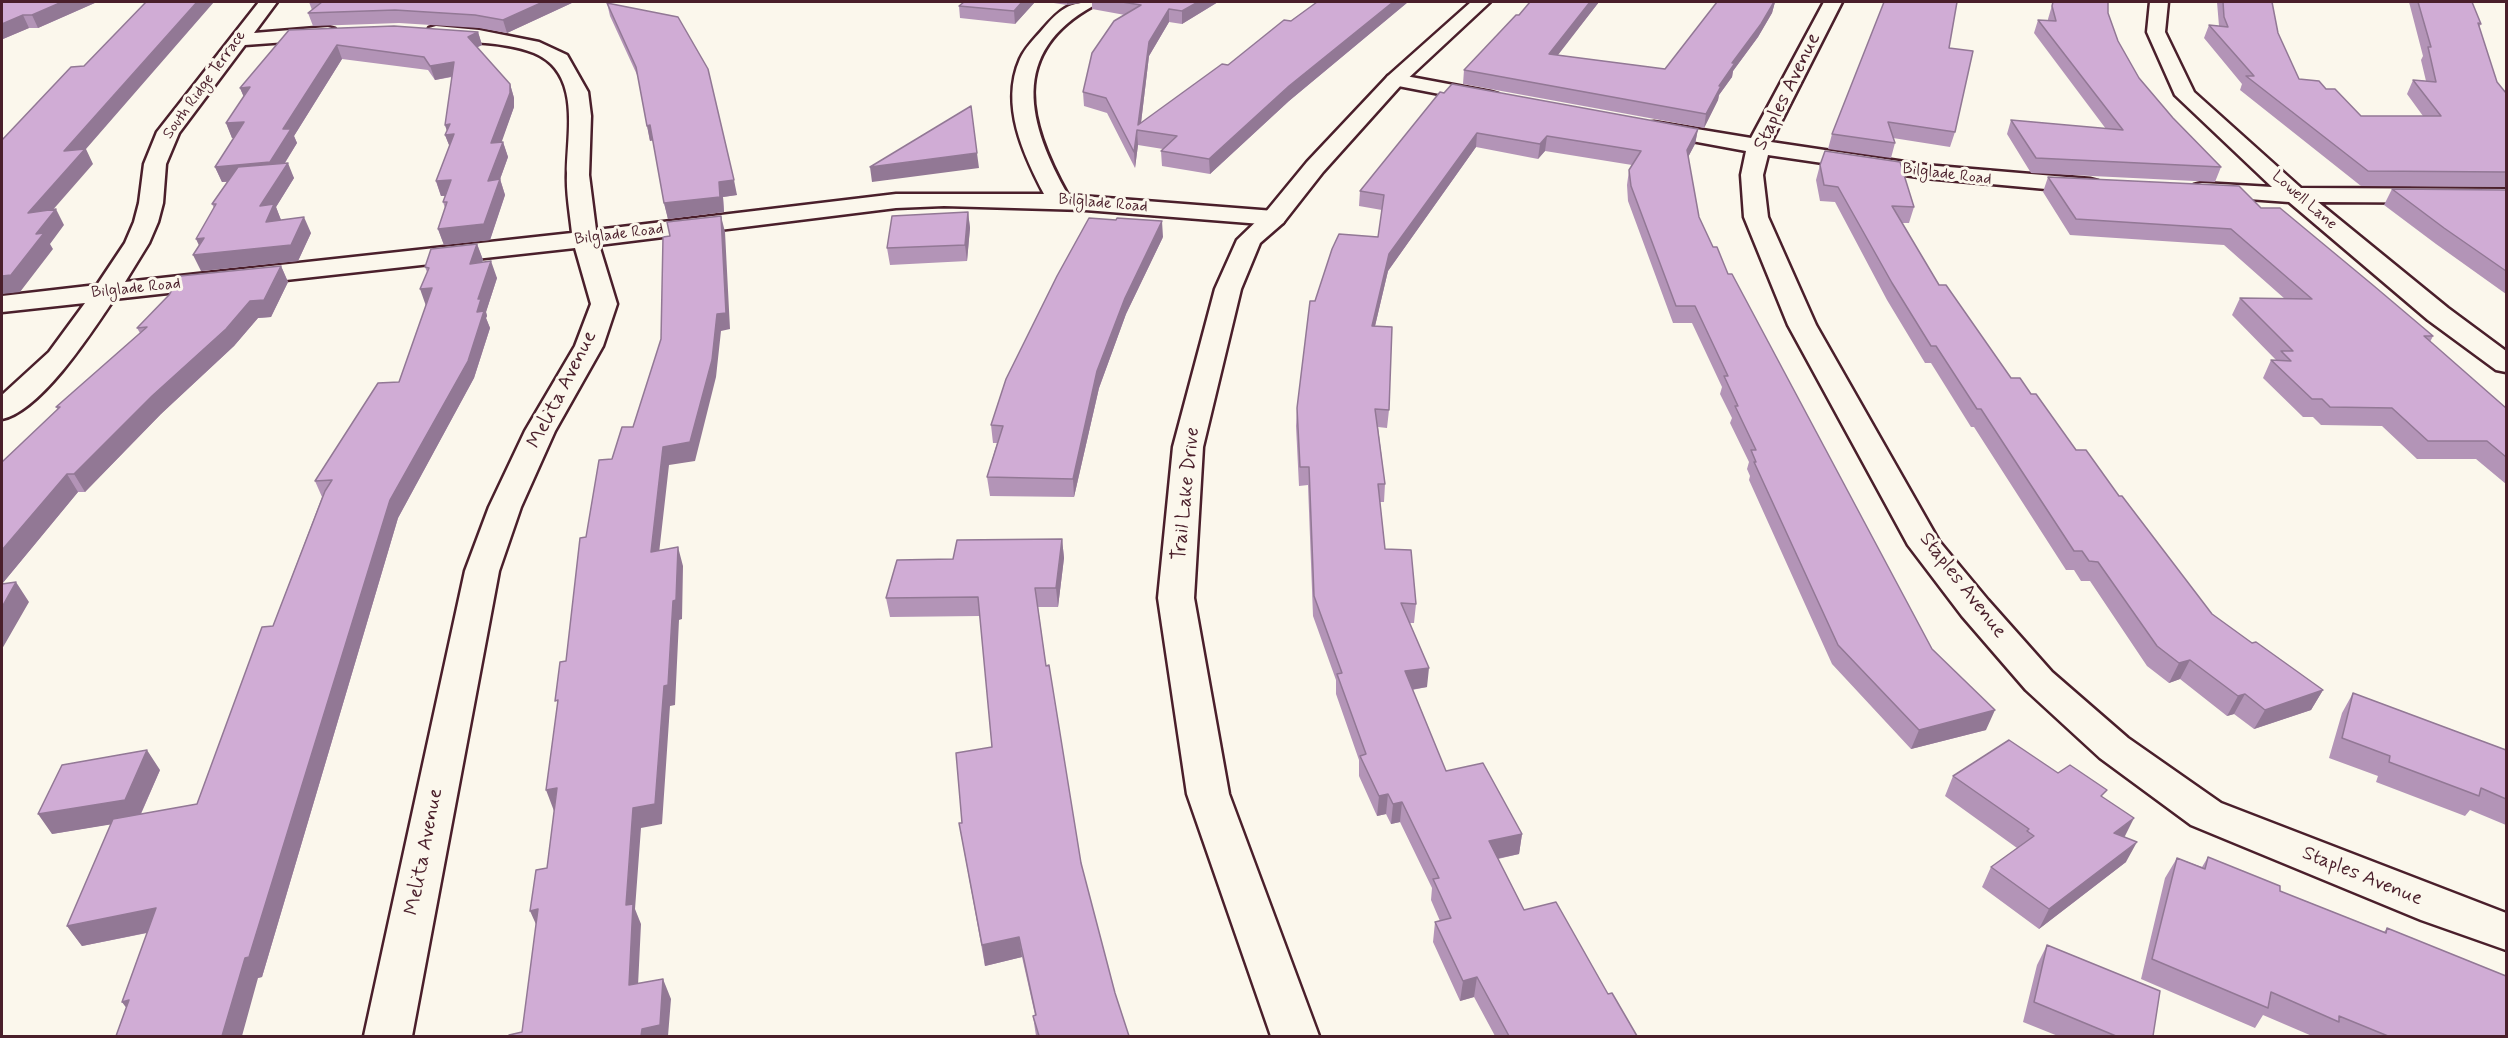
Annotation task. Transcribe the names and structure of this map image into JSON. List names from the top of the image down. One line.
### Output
{"streets":{"street":["South Ridge Terrace","Staples Avenue","Bilglade Road","Lowell Lane","Melita Avenue","Trail Lake Drive"]},"crossings":[["South Ridge Terrace","Bilglade Road"],["Staples Avenue","Bilglade Road"],["Bilglade Road","Melita Avenue"],["Bilglade Road","Trail Lake Drive"]]}
